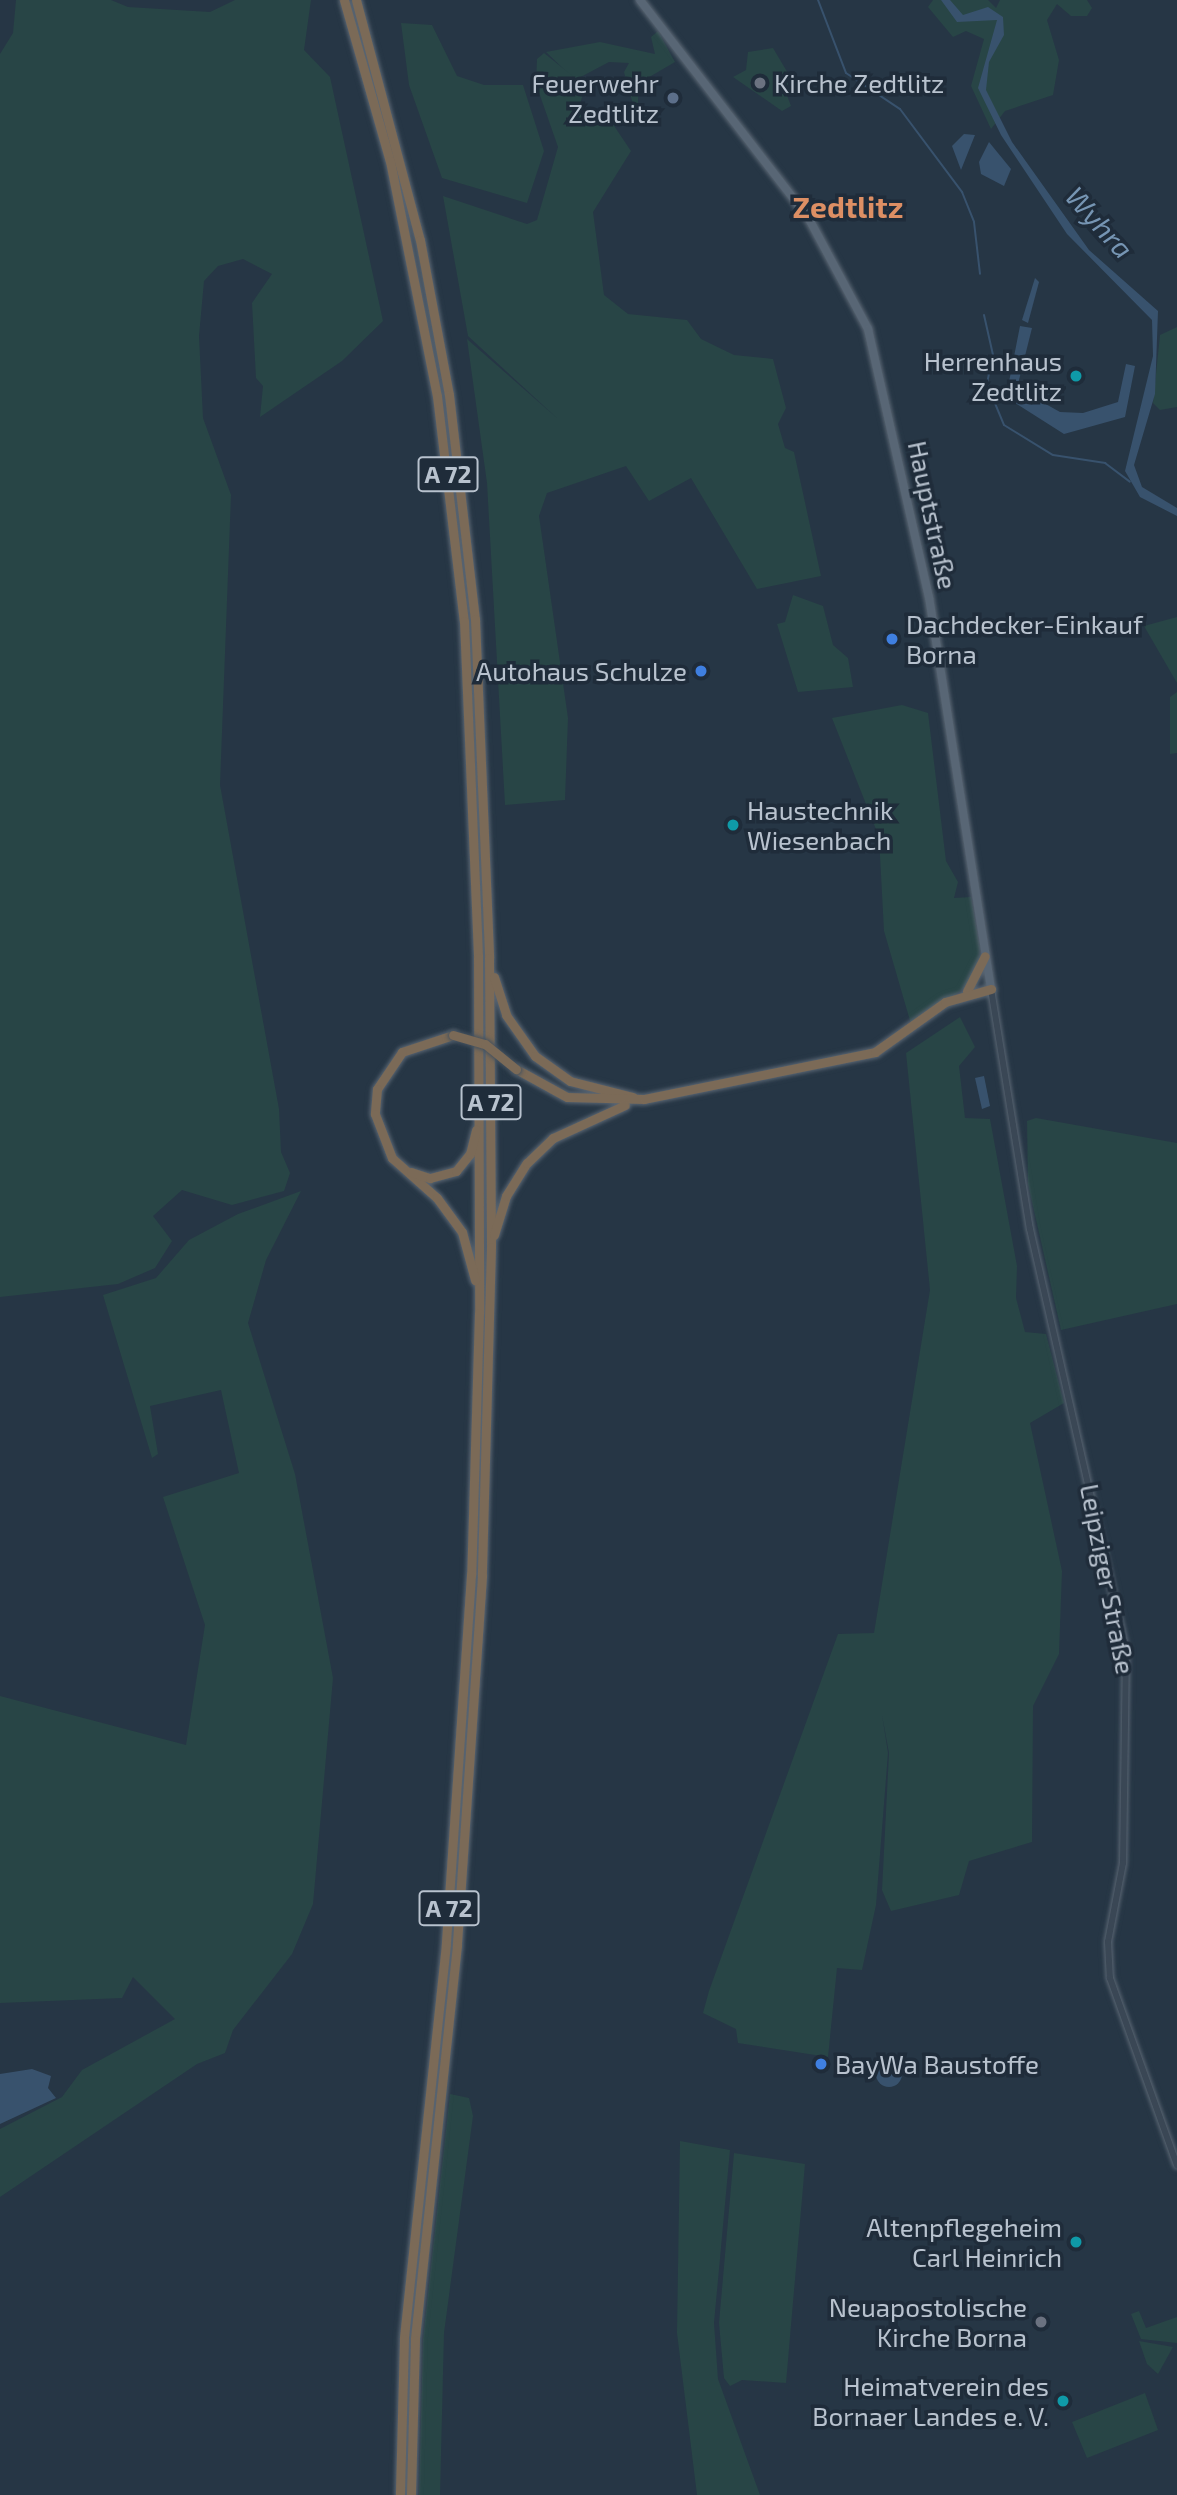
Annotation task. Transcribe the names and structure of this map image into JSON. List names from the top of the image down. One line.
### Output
{"streets":{"highway":["A 72"],"main road":["Hauptstraße"],"street":["Leipziger Straße"]},"crossings":[["Hauptstraße","Leipziger Straße"]],"districts":["Zedtlitz"],"water":["Wyhra"],"places":["Kirche Zedtlitz","Feuerwehr Zedtlitz","Herrenhaus Zedtlitz","Dachdecker-Einkauf Borna","Autohaus Schulze","Haustechnik Wiesenbach","BayWa Baustoffe","Altenpflegeheim Carl Heinrich","Neuapostolische Kirche Borna","Heimatverein des Bornaer Landes e. V."]}
